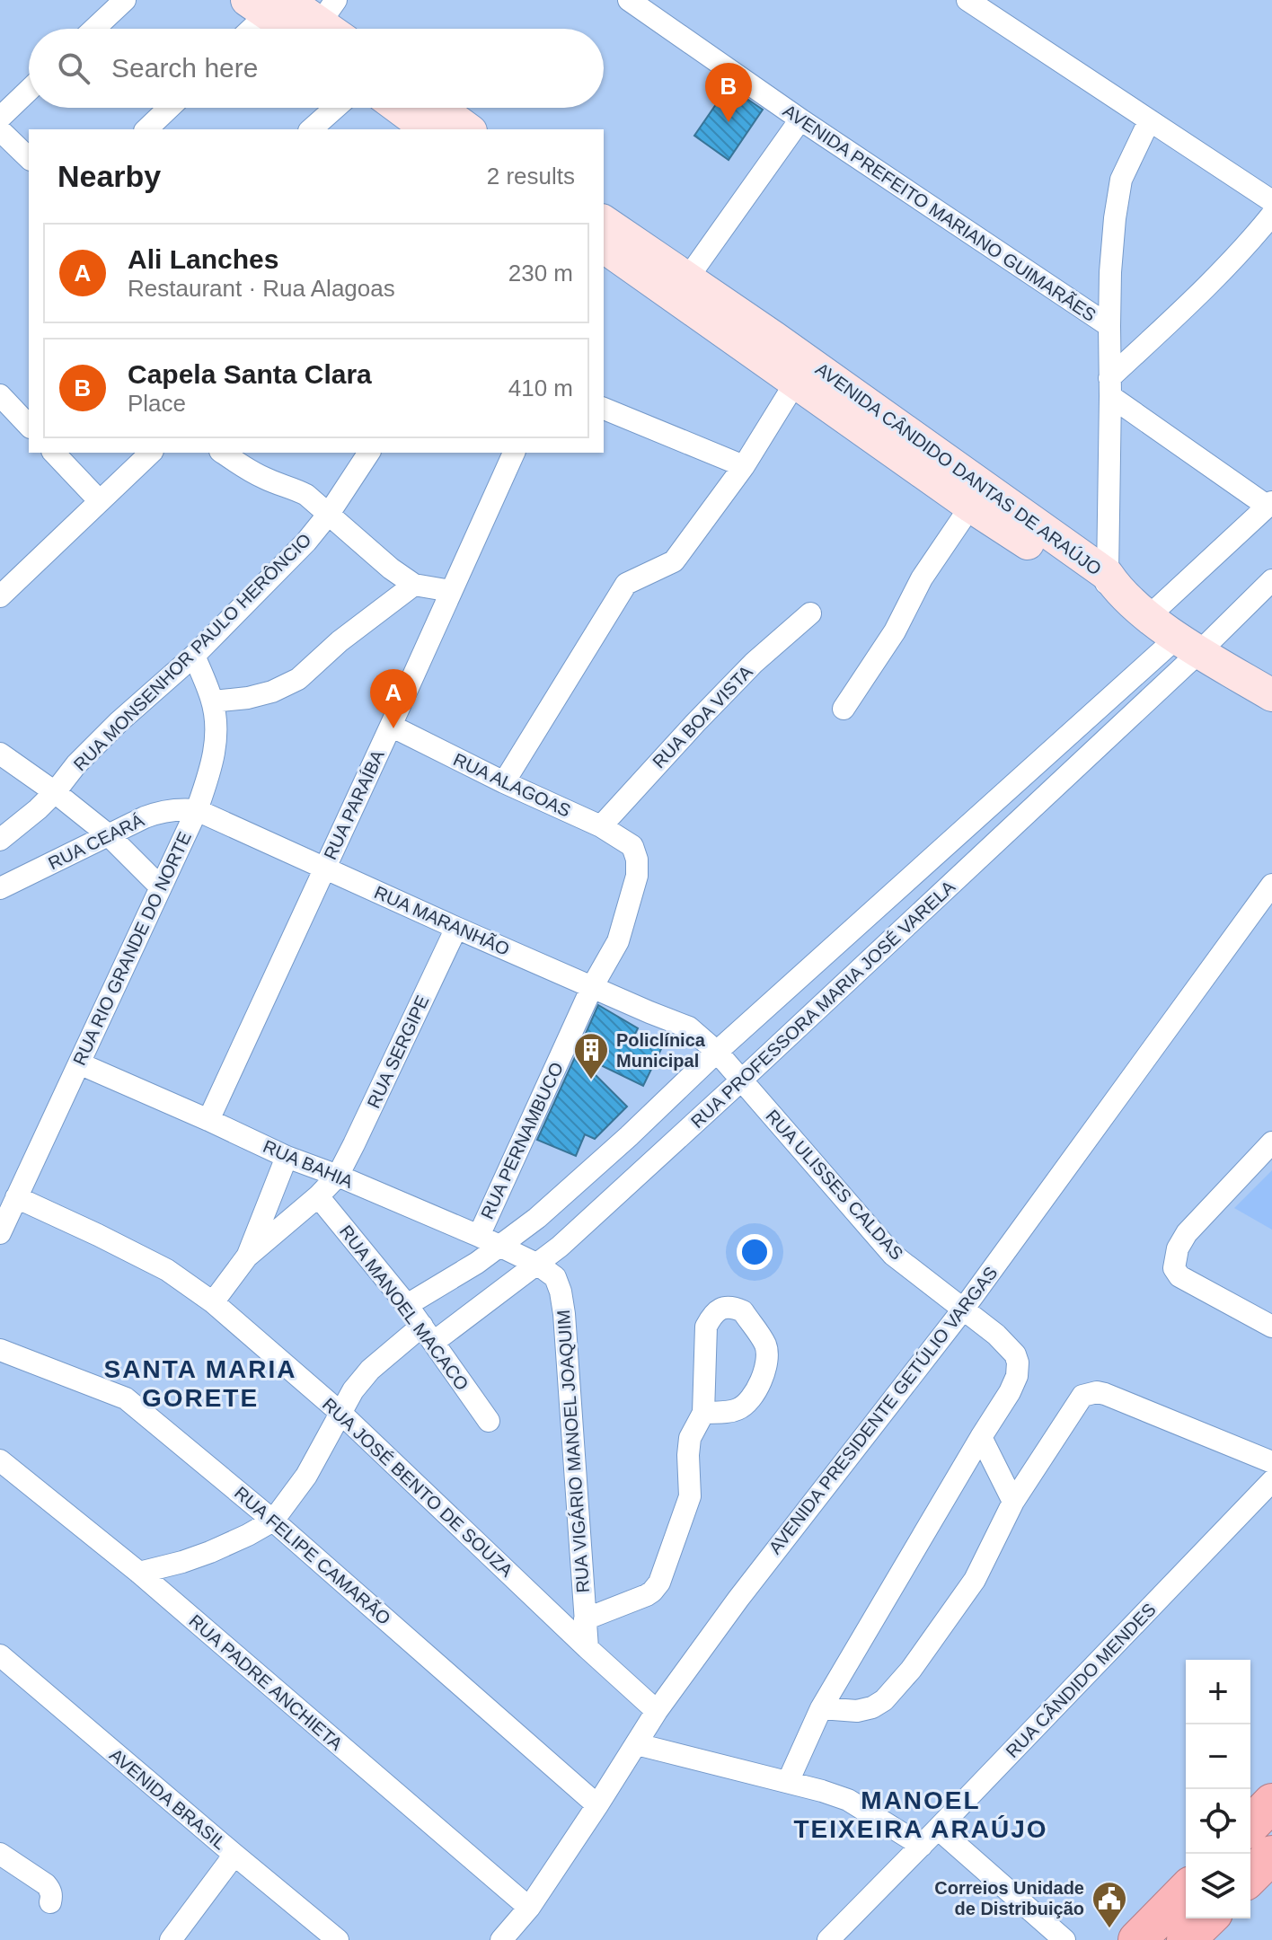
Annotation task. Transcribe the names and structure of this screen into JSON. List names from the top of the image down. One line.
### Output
{"streets":{"main road":["AVENIDA CÂNDIDO DANTAS DE ARAÚJO"],"street":["AVENIDA PREFEITO MARIANO GUIMARÃES","RUA MONSENHOR PAULO HERÔNCIO","RUA BOA VISTA","RUA ALAGOAS","RUA PARAÍBA","RUA CEARÁ","RUA MARANHÃO","RUA RIO GRANDE DO NORTE","RUA PROFESSORA MARIA JOSÉ VARELA","RUA SERGIPE","RUA PERNAMBUCO","RUA BAHIA","RUA ULISSES CALDAS","RUA MANOEL MACACO","AVENIDA PRESIDENTE GETÚLIO VARGAS","RUA VIGÁRIO MANOEL JOAQUIM","RUA JOSÉ BENTO DE SOUZA","RUA FELIPE CAMARÃO","RUA CÂNDIDO MENDES","RUA PADRE ANCHIETA","AVENIDA BRASIL"]},"crossings":[["AVENIDA CÂNDIDO DANTAS DE ARAÚJO","RUA PROFESSORA MARIA JOSÉ VARELA"],["RUA MONSENHOR PAULO HERÔNCIO","RUA RIO GRANDE DO NORTE"],["RUA BOA VISTA","RUA ALAGOAS"],["RUA ALAGOAS","RUA PARAÍBA"],["RUA ALAGOAS","RUA PERNAMBUCO"],["RUA PARAÍBA","RUA MARANHÃO"],["RUA PARAÍBA","RUA BAHIA"],["RUA CEARÁ","RUA MARANHÃO"],["RUA CEARÁ","RUA RIO GRANDE DO NORTE"],["RUA MARANHÃO","RUA RIO GRANDE DO NORTE"],["RUA MARANHÃO","RUA SERGIPE"],["RUA MARANHÃO","RUA PERNAMBUCO"],["RUA MARANHÃO","RUA ULISSES CALDAS"],["RUA RIO GRANDE DO NORTE","RUA BAHIA"],["RUA RIO GRANDE DO NORTE","RUA JOSÉ BENTO DE SOUZA"],["RUA PROFESSORA MARIA JOSÉ VARELA","RUA BAHIA"],["RUA PROFESSORA MARIA JOSÉ VARELA","RUA ULISSES CALDAS"],["RUA PROFESSORA MARIA JOSÉ VARELA","RUA MANOEL MACACO"],["RUA PROFESSORA MARIA JOSÉ VARELA","RUA VIGÁRIO MANOEL JOAQUIM"],["RUA PROFESSORA MARIA JOSÉ VARELA","RUA JOSÉ BENTO DE SOUZA"],["RUA PROFESSORA MARIA JOSÉ VARELA","RUA FELIPE CAMARÃO"],["RUA SERGIPE","RUA BAHIA"],["RUA SERGIPE","RUA MANOEL MACACO"],["RUA PERNAMBUCO","RUA BAHIA"],["RUA BAHIA","RUA VIGÁRIO MANOEL JOAQUIM"],["RUA ULISSES CALDAS","AVENIDA PRESIDENTE GETÚLIO VARGAS"],["AVENIDA PRESIDENTE GETÚLIO VARGAS","RUA JOSÉ BENTO DE SOUZA"],["AVENIDA PRESIDENTE GETÚLIO VARGAS","RUA FELIPE CAMARÃO"],["AVENIDA PRESIDENTE GETÚLIO VARGAS","RUA PADRE ANCHIETA"],["RUA VIGÁRIO MANOEL JOAQUIM","RUA JOSÉ BENTO DE SOUZA"]],"districts":["SANTA MARIA GORETE","MANOEL TEIXEIRA ARAÚJO"],"places":{"building":["Policlínica Municipal"],"public building":["Correios Unidade de Distribuição"]},"page":{"search":"Search here","pins":["B","A"],"heading":["Nearby","2 results"],"list":[{"mark":"A","name":"Ali Lanches","note":"Restaurant · Rua Alagoas","value":"230 m"},{"mark":"B","name":"Capela Santa Clara","note":"Place","value":"410 m"}],"map_buttons":["+","−"]}}
